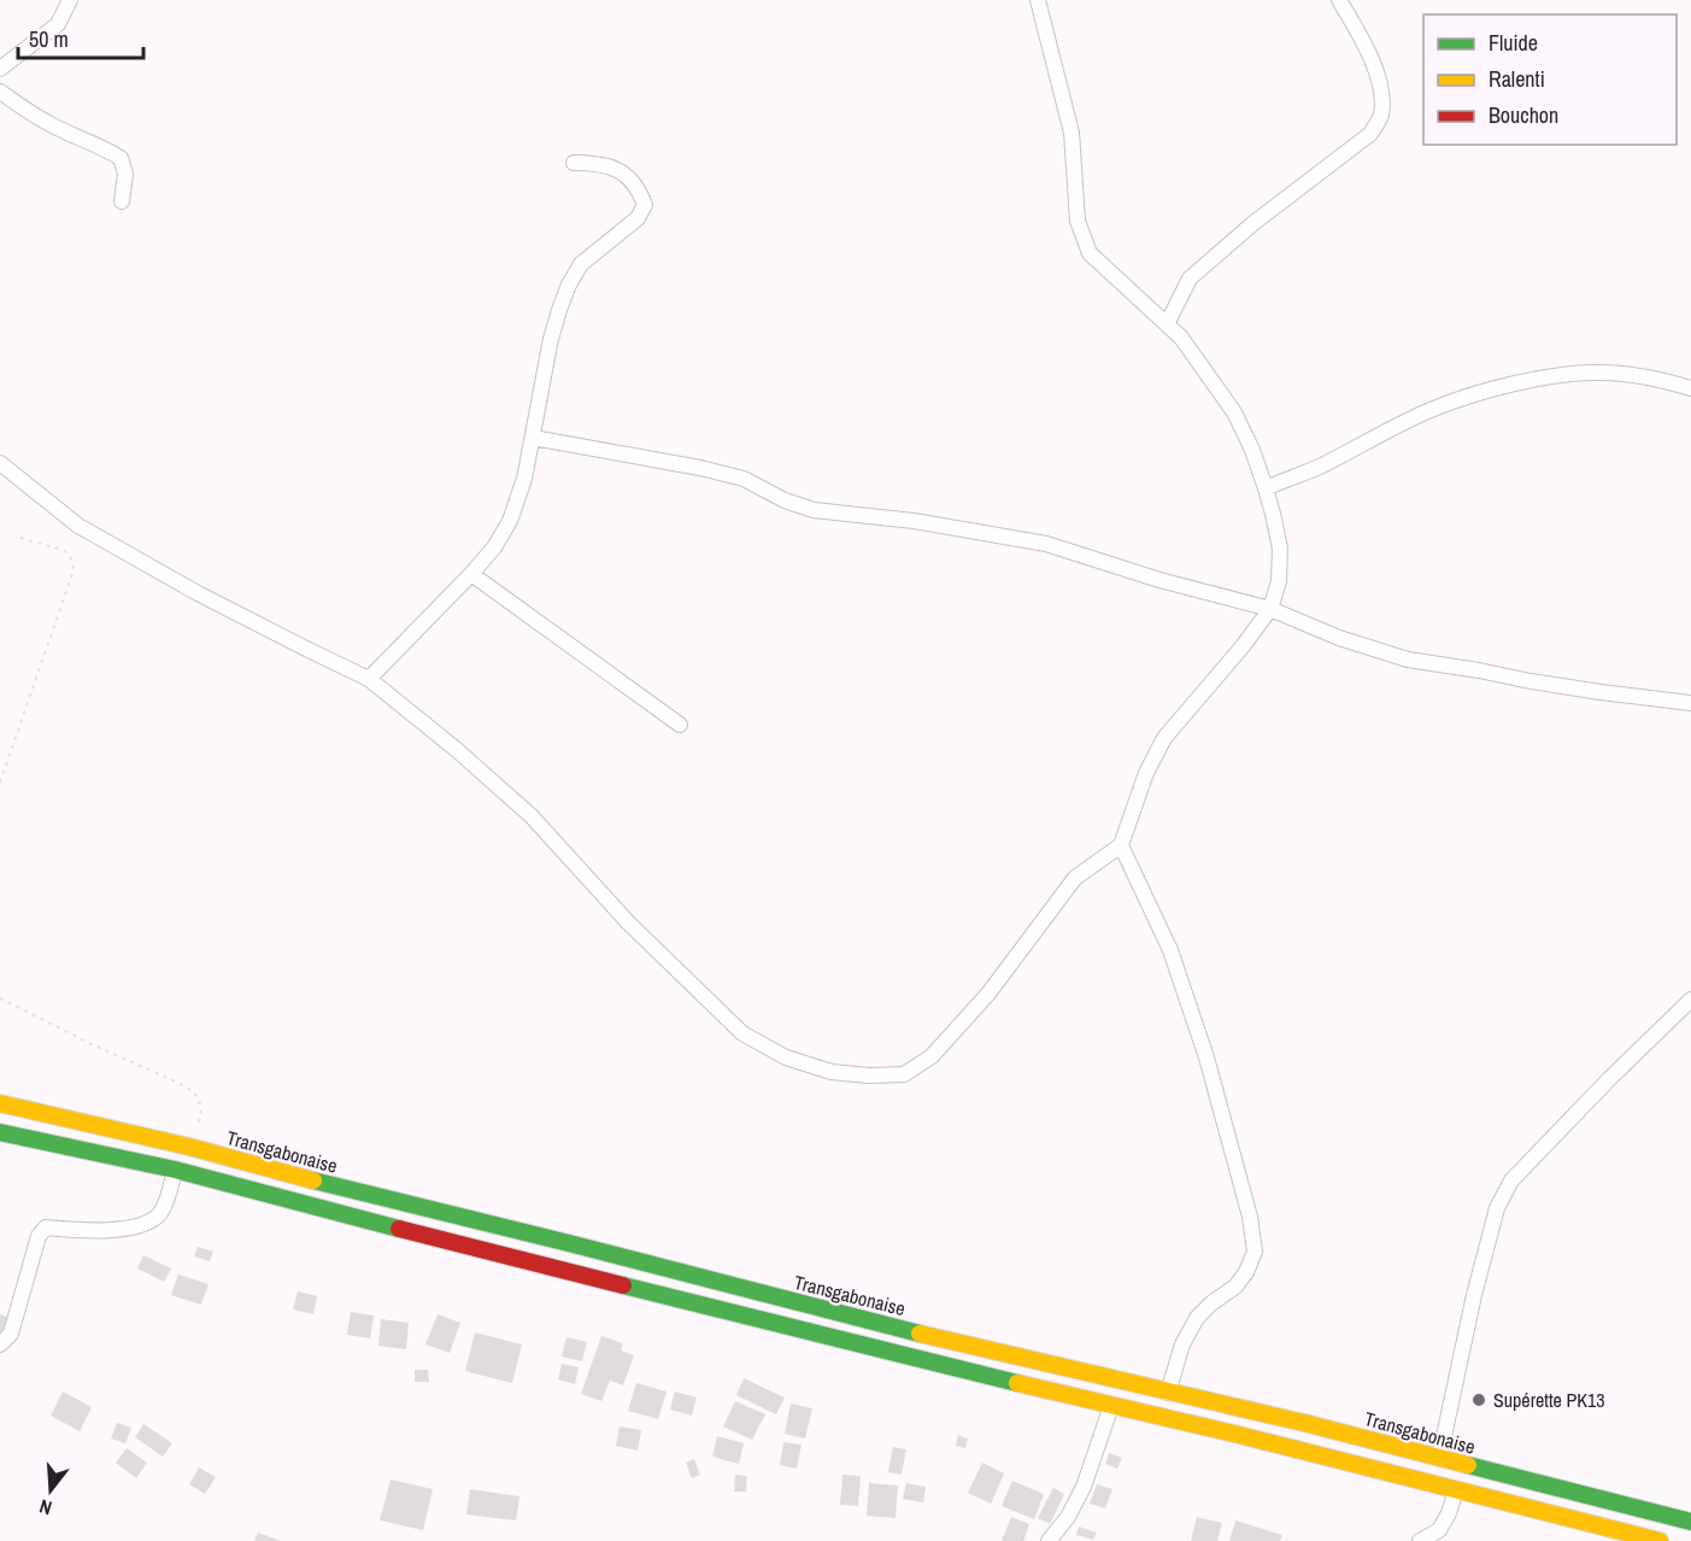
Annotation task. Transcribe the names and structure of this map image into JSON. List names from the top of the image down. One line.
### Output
{"streets":{"highway":["Transgabonaise"]},"places":["Supérette PK13"],"legend":["Fluide","Ralenti","Bouchon"],"scale_bar":"50 m","north":"bottom"}
